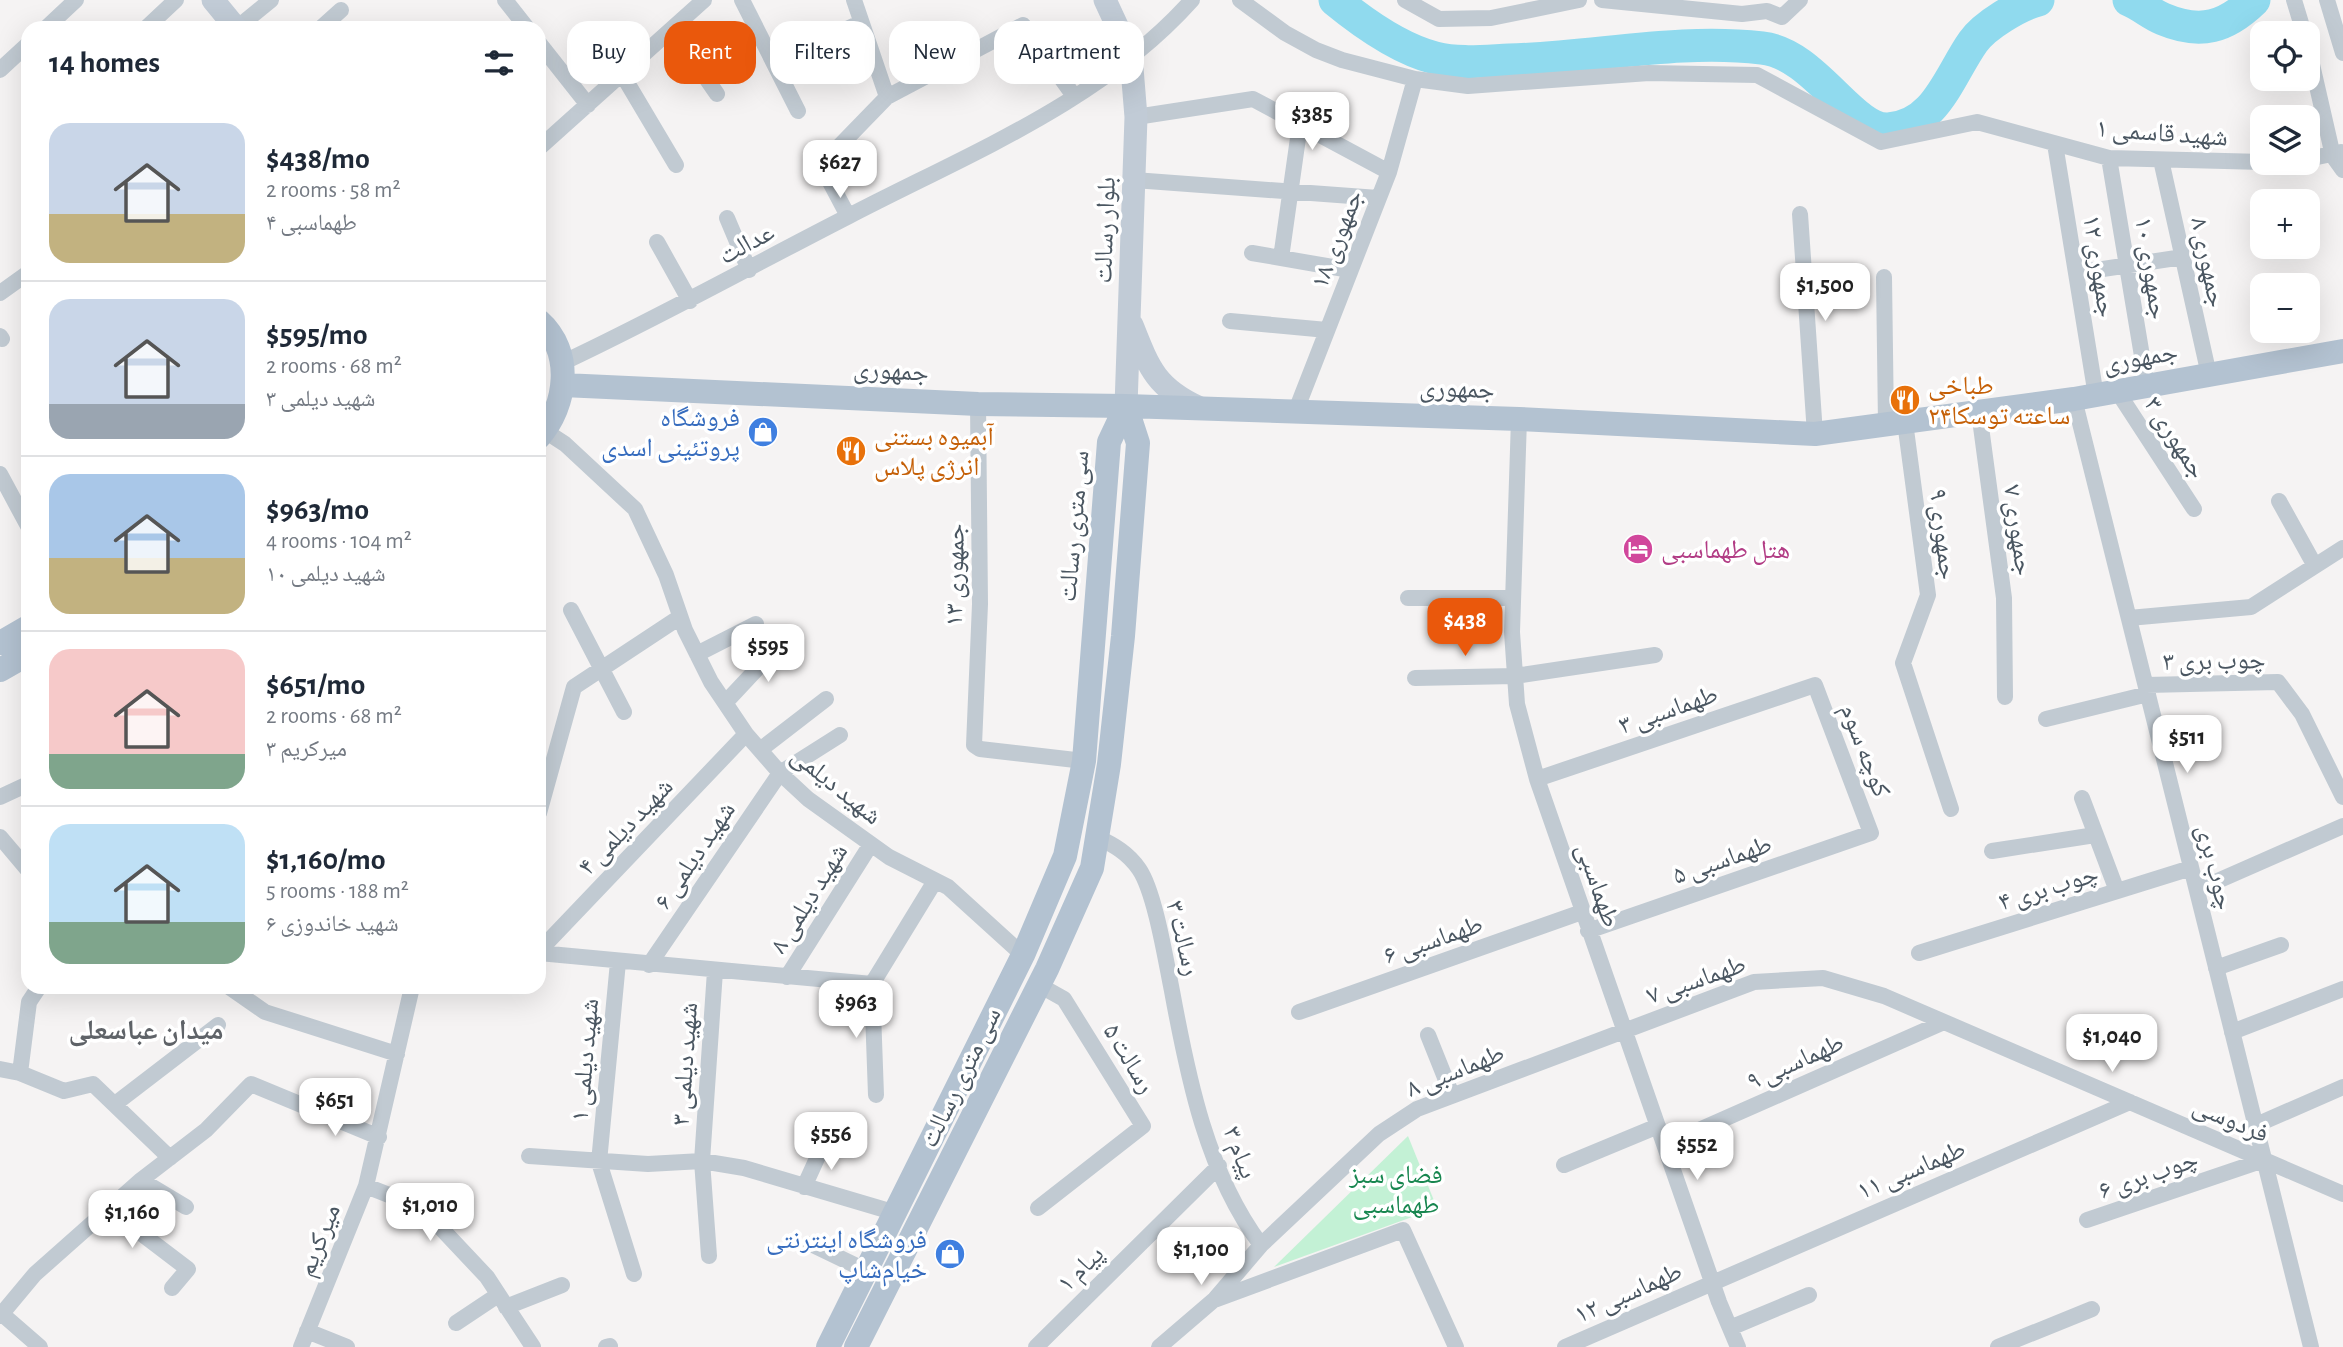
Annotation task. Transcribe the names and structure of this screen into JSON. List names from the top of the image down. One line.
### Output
{"streets":{"main road":["بلوار رسالت","جمهوری","سی متری رسالت"],"street":["۱ شهید قاسمی","جمهوری ۱۸","عدالت","۸ جمهوری","۱۲ جمهوری","۱۰ جمهوری","۳ جمهوری","۷ جمهوری","۹ جمهوری","۱۳ جمهوری","۳ چوب بری","۳ طهماسبی","کوچه سوم","شهید دیلمی","۴ شهید دیلمی","۶ شهید دیلمی","۵ طهماسبی","چوب بری","طهماسبی","۴ چوب بری","۸ شهید دیلمی","۳ رسالت","۶ طهماسبی","۷ طهماسبی","۵ رسالت","شهید دیلمی ۱","۹ طهماسبی","شهید دیلمی ۳","۸ طهماسبی","فردوسی","۳ پیام","۱۱ طهماسبی","۶ چوب بری","میرکریم","۱ پیام","۱۲ طهماسبی"]},"crossings":[["۱ شهید قاسمی","جمهوری ۱۸"],["۱ شهید قاسمی","۸ جمهوری"],["۱ شهید قاسمی","۱۲ جمهوری"],["۱ شهید قاسمی","۱۰ جمهوری"],["بلوار رسالت","جمهوری"],["بلوار رسالت","سی متری رسالت"],["جمهوری ۱۸","جمهوری"],["عدالت","جمهوری"],["۸ جمهوری","جمهوری"],["۱۲ جمهوری","جمهوری"],["۱۲ جمهوری","۳ جمهوری"],["۱۲ جمهوری","چوب بری"],["۱۰ جمهوری","جمهوری"],["جمهوری","۳ جمهوری"],["جمهوری","سی متری رسالت"],["جمهوری","۷ جمهوری"],["جمهوری","۹ جمهوری"],["جمهوری","۱۳ جمهوری"],["جمهوری","چوب بری"],["جمهوری","طهماسبی"],["۳ جمهوری","چوب بری"],["سی متری رسالت","۱۳ جمهوری"],["سی متری رسالت","شهید دیلمی"],["سی متری رسالت","۳ رسالت"],["سی متری رسالت","۵ رسالت"],["۳ چوب بری","چوب بری"],["۳ طهماسبی","کوچه سوم"],["۳ طهماسبی","طهماسبی"],["کوچه سوم","۵ طهماسبی"],["شهید دیلمی","۴ شهید دیلمی"],["شهید دیلمی","۶ شهید دیلمی"],["شهید دیلمی","۸ شهید دیلمی"],["۵ طهماسبی","طهماسبی"],["چوب بری","۴ چوب بری"],["چوب بری","فردوسی"],["چوب بری","۶ چوب بری"],["طهماسبی","۶ طهماسبی"],["طهماسبی","۷ طهماسبی"],["طهماسبی","۹ طهماسبی"],["طهماسبی","۸ طهماسبی"],["طهماسبی","۱۱ طهماسبی"],["طهماسبی","۱۲ طهماسبی"],["۳ رسالت","۳ پیام"],["۷ طهماسبی","۹ طهماسبی"],["۷ طهماسبی","۸ طهماسبی"],["۷ طهماسبی","فردوسی"],["۹ طهماسبی","فردوسی"],["۸ طهماسبی","۳ پیام"],["فردوسی","۱۱ طهماسبی"],["فردوسی","۶ چوب بری"],["۳ پیام","۱ پیام"],["۱۱ طهماسبی","۱۲ طهماسبی"]],"districts":["میدان عباسعلی"],"parks":["فضای سبز طهماسبی"],"places":{"restaurant":["طباخی ۲۴ساعته توسکا","آبمیوه بستنی انرژی پلاس"],"shop":["فروشگاه پروتئینی اسدی","فروشگاه اینترنتی خیام‌شاپ"],"hotel":["هتل طهماسبی"]},"page":{"map_buttons":["+","−"],"chip":["Buy","Rent","Filters","New","Apartment"],"heading":"14 homes","price":["$385","$627","$1,500","$438","$595","$511","$963","$1,040","$651","$556","$552","$1,010","$1,160","$1,100"],"list":[{"name":"$438/mo","note":"2 rooms · 58 m² · ۴ طهماسبی"},{"name":"$595/mo","note":"2 rooms · 68 m² · ۳ شهید دیلمی"},{"name":"$963/mo","note":"4 rooms · 104 m² · ۱۰ شهید دیلمی"},{"name":"$651/mo","note":"2 rooms · 68 m² · ۳ میرکریم"},{"name":"$1,160/mo","note":"5 rooms · 188 m² · ۶ شهید خاندوزی"}]}}
